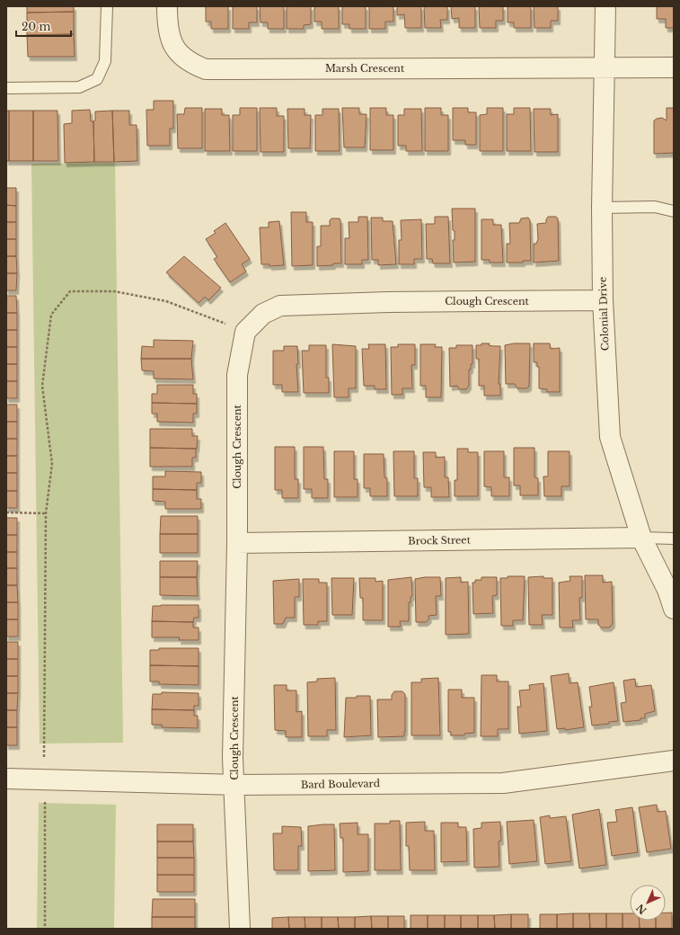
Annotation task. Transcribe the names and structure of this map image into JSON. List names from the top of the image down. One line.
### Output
{"streets":{"street":["Marsh Crescent","Clough Crescent","Colonial Drive","Brock Street","Bard Boulevard"]},"crossings":[["Marsh Crescent","Colonial Drive"],["Clough Crescent","Colonial Drive"],["Clough Crescent","Brock Street"],["Clough Crescent","Bard Boulevard"],["Colonial Drive","Brock Street"]],"scale_bar":"20 m","north":"bottom left"}
